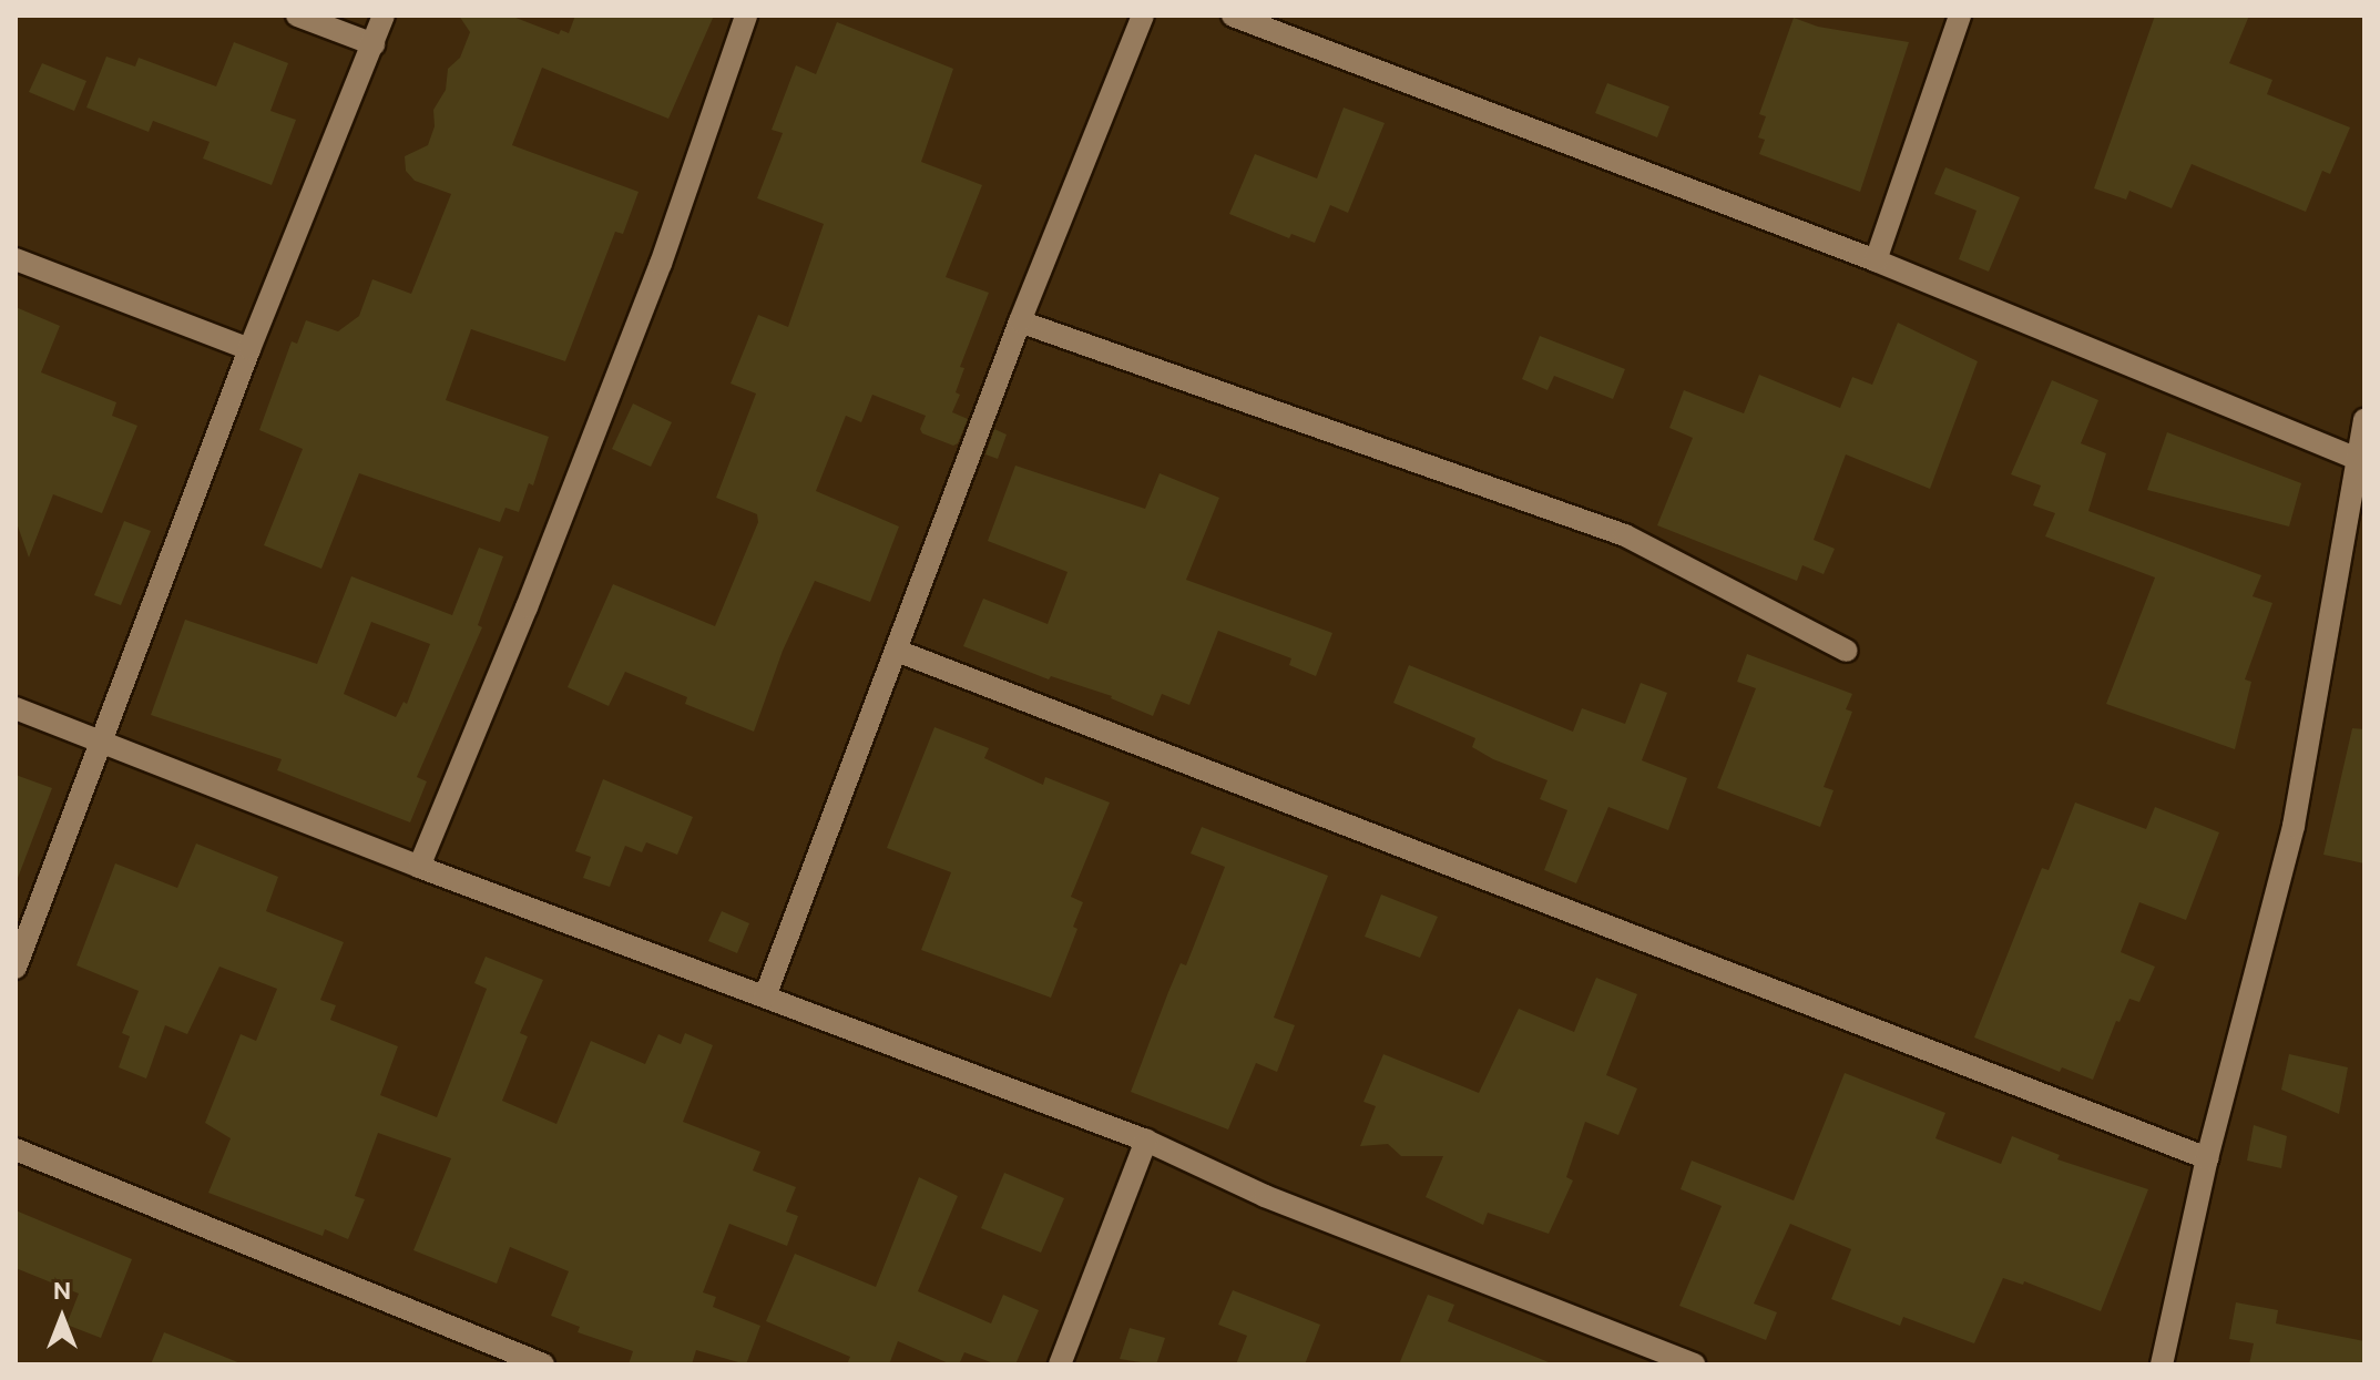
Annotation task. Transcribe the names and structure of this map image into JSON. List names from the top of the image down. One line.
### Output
{"north":"top"}
